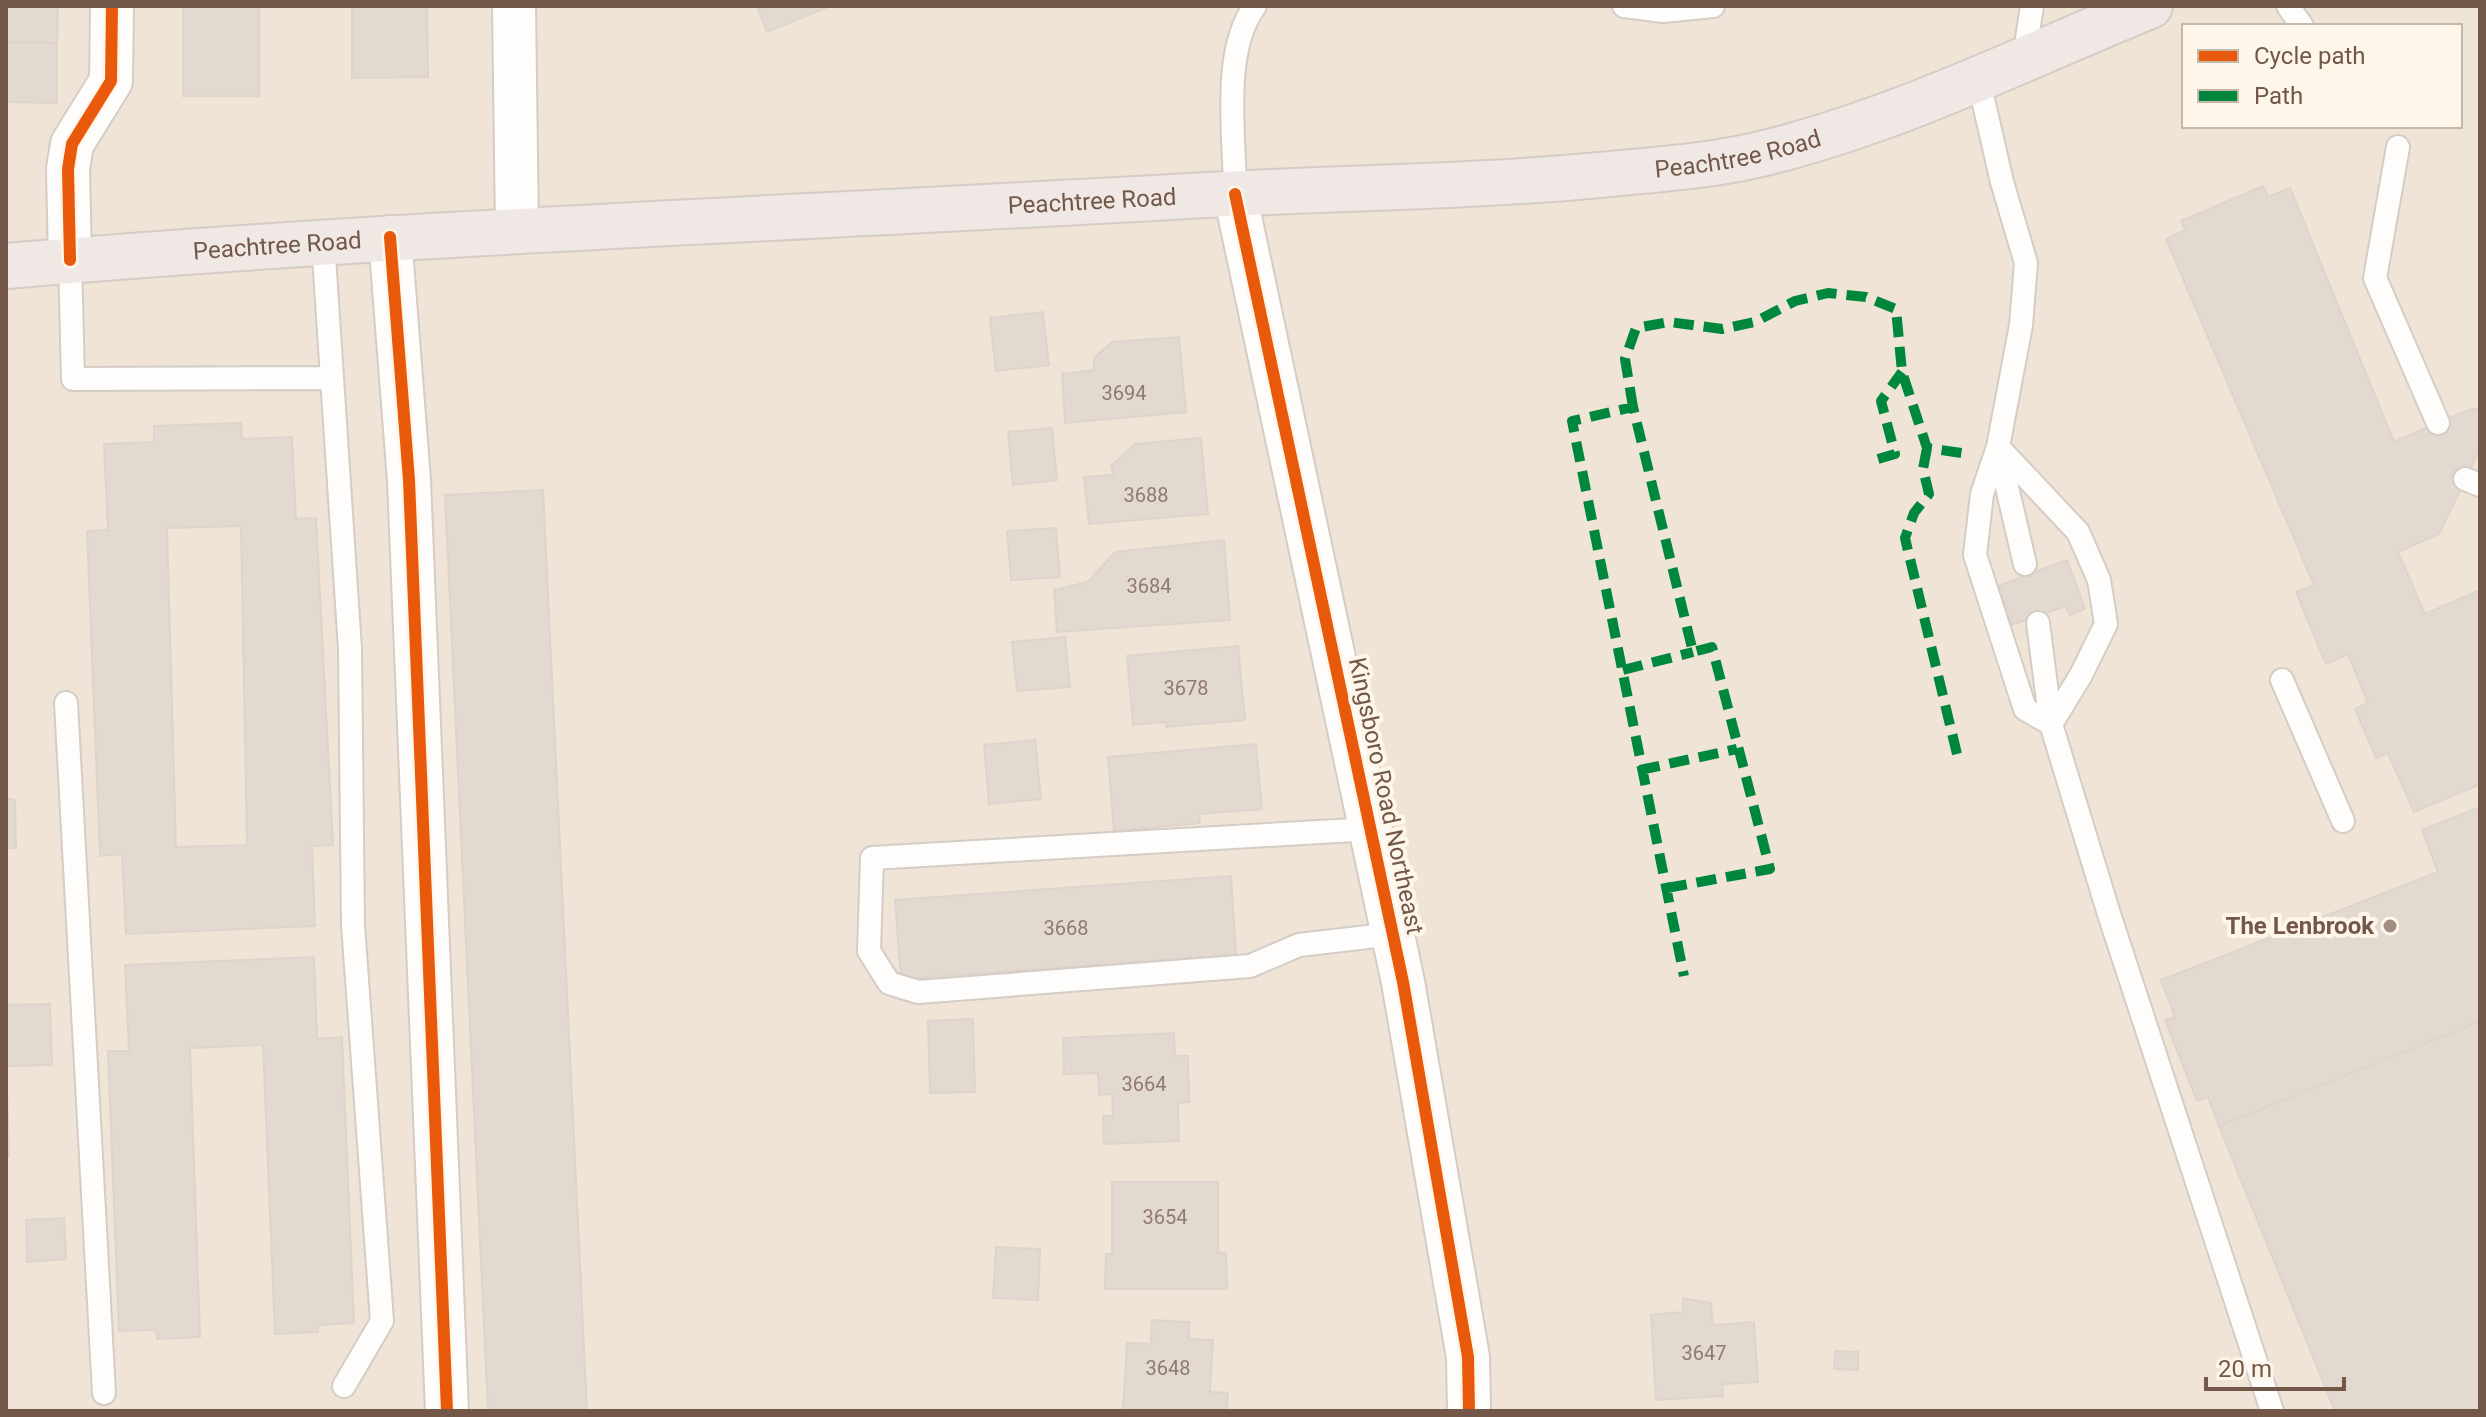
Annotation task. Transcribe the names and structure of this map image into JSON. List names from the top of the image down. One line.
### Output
{"streets":{"highway":["Peachtree Road"],"street":["Kingsboro Road Northeast"]},"crossings":[["Peachtree Road","Kingsboro Road Northeast"]],"places":["The Lenbrook"],"house_numbers":["3694","3688","3684","3678","3668","3664","3654","3647","3648"],"legend":["Cycle path","Path"],"scale_bar":"20 m"}
